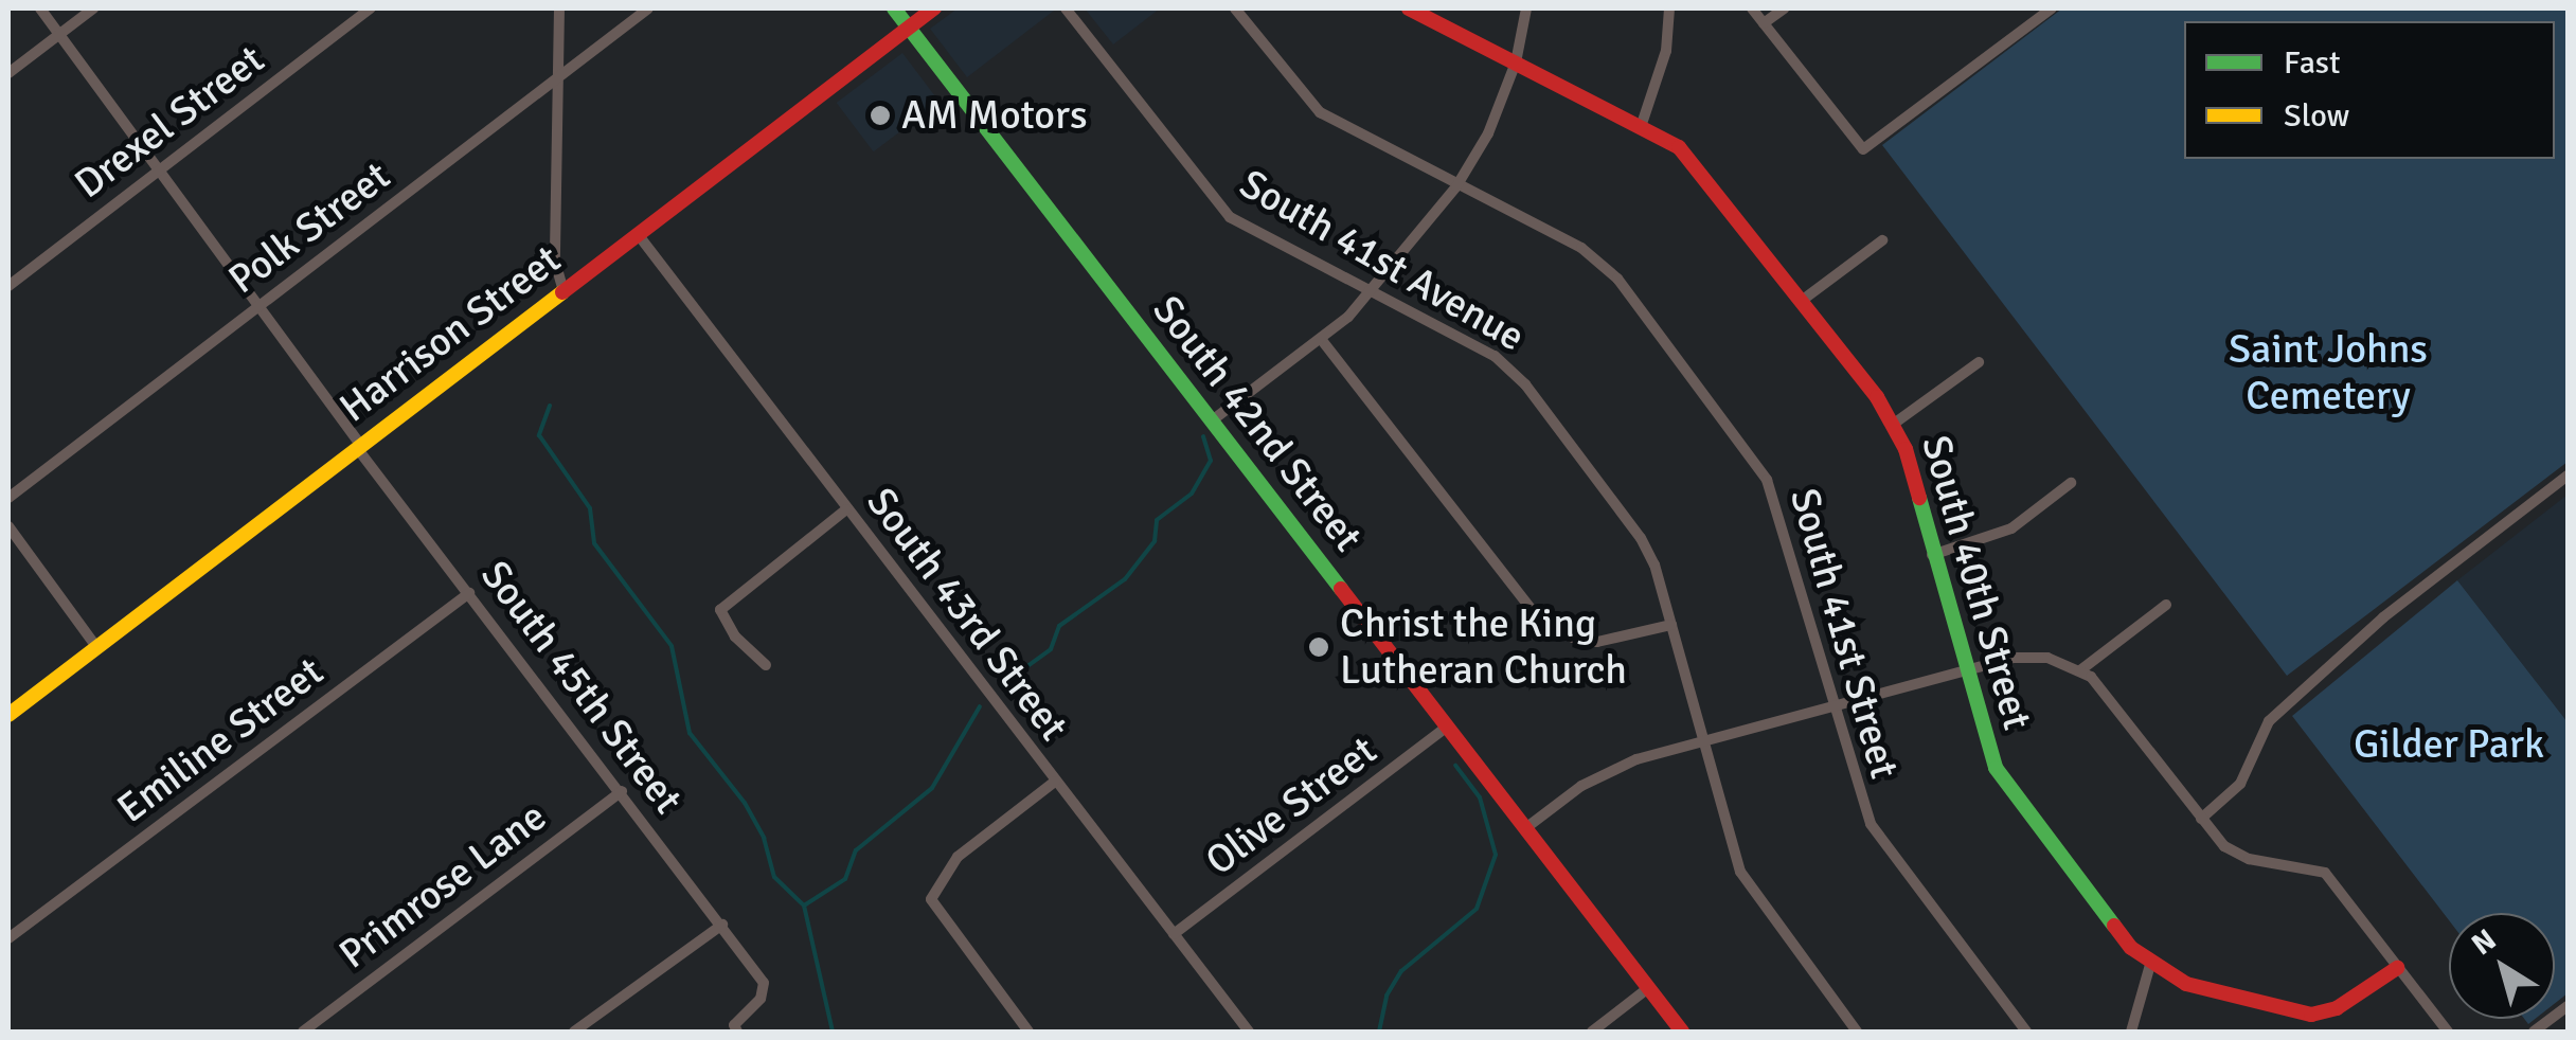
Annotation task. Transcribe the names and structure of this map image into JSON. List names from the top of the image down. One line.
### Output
{"streets":{"street":["Drexel Street","Polk Street","South 41st Avenue","Harrison Street","South 42nd Street","South 40th Street","South 43rd Street","South 41st Street","South 45th Street","Emiline Street","Olive Street","Primrose Lane"]},"crossings":[["Drexel Street","South 45th Street"],["Polk Street","South 45th Street"],["Harrison Street","South 42nd Street"],["Harrison Street","South 43rd Street"],["Harrison Street","South 45th Street"],["South 42nd Street","Olive Street"],["South 43rd Street","Olive Street"],["South 45th Street","Emiline Street"],["South 45th Street","Primrose Lane"]],"parks":["Saint Johns Cemetery","Gilder Park"],"places":["AM Motors","Christ the King Lutheran Church"],"legend":["Fast","Slow"],"north":"top left"}
